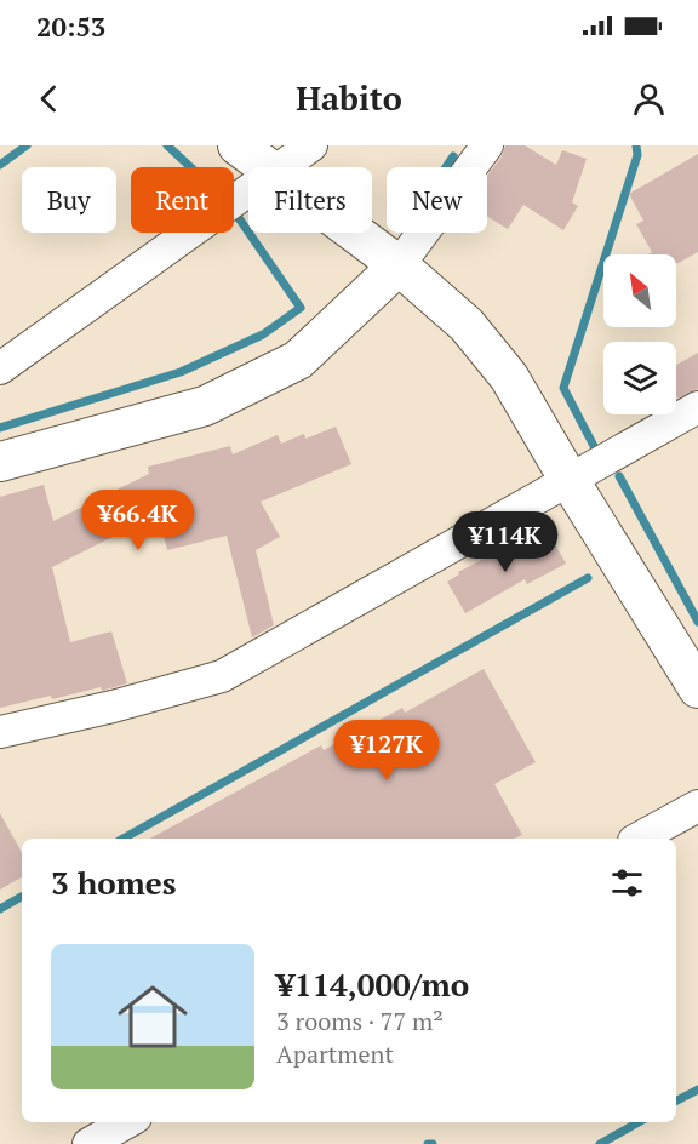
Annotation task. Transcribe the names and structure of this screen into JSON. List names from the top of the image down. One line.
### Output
{"north":"top left","page":{"status":"20:53","header":"Habito","chip":["Buy","Rent","Filters","New"],"price":["¥66.4K","¥114K","¥127K"],"heading":"3 homes","list":[{"name":"¥114,000/mo","note":"3 rooms · 77 m² · Apartment"}]}}
